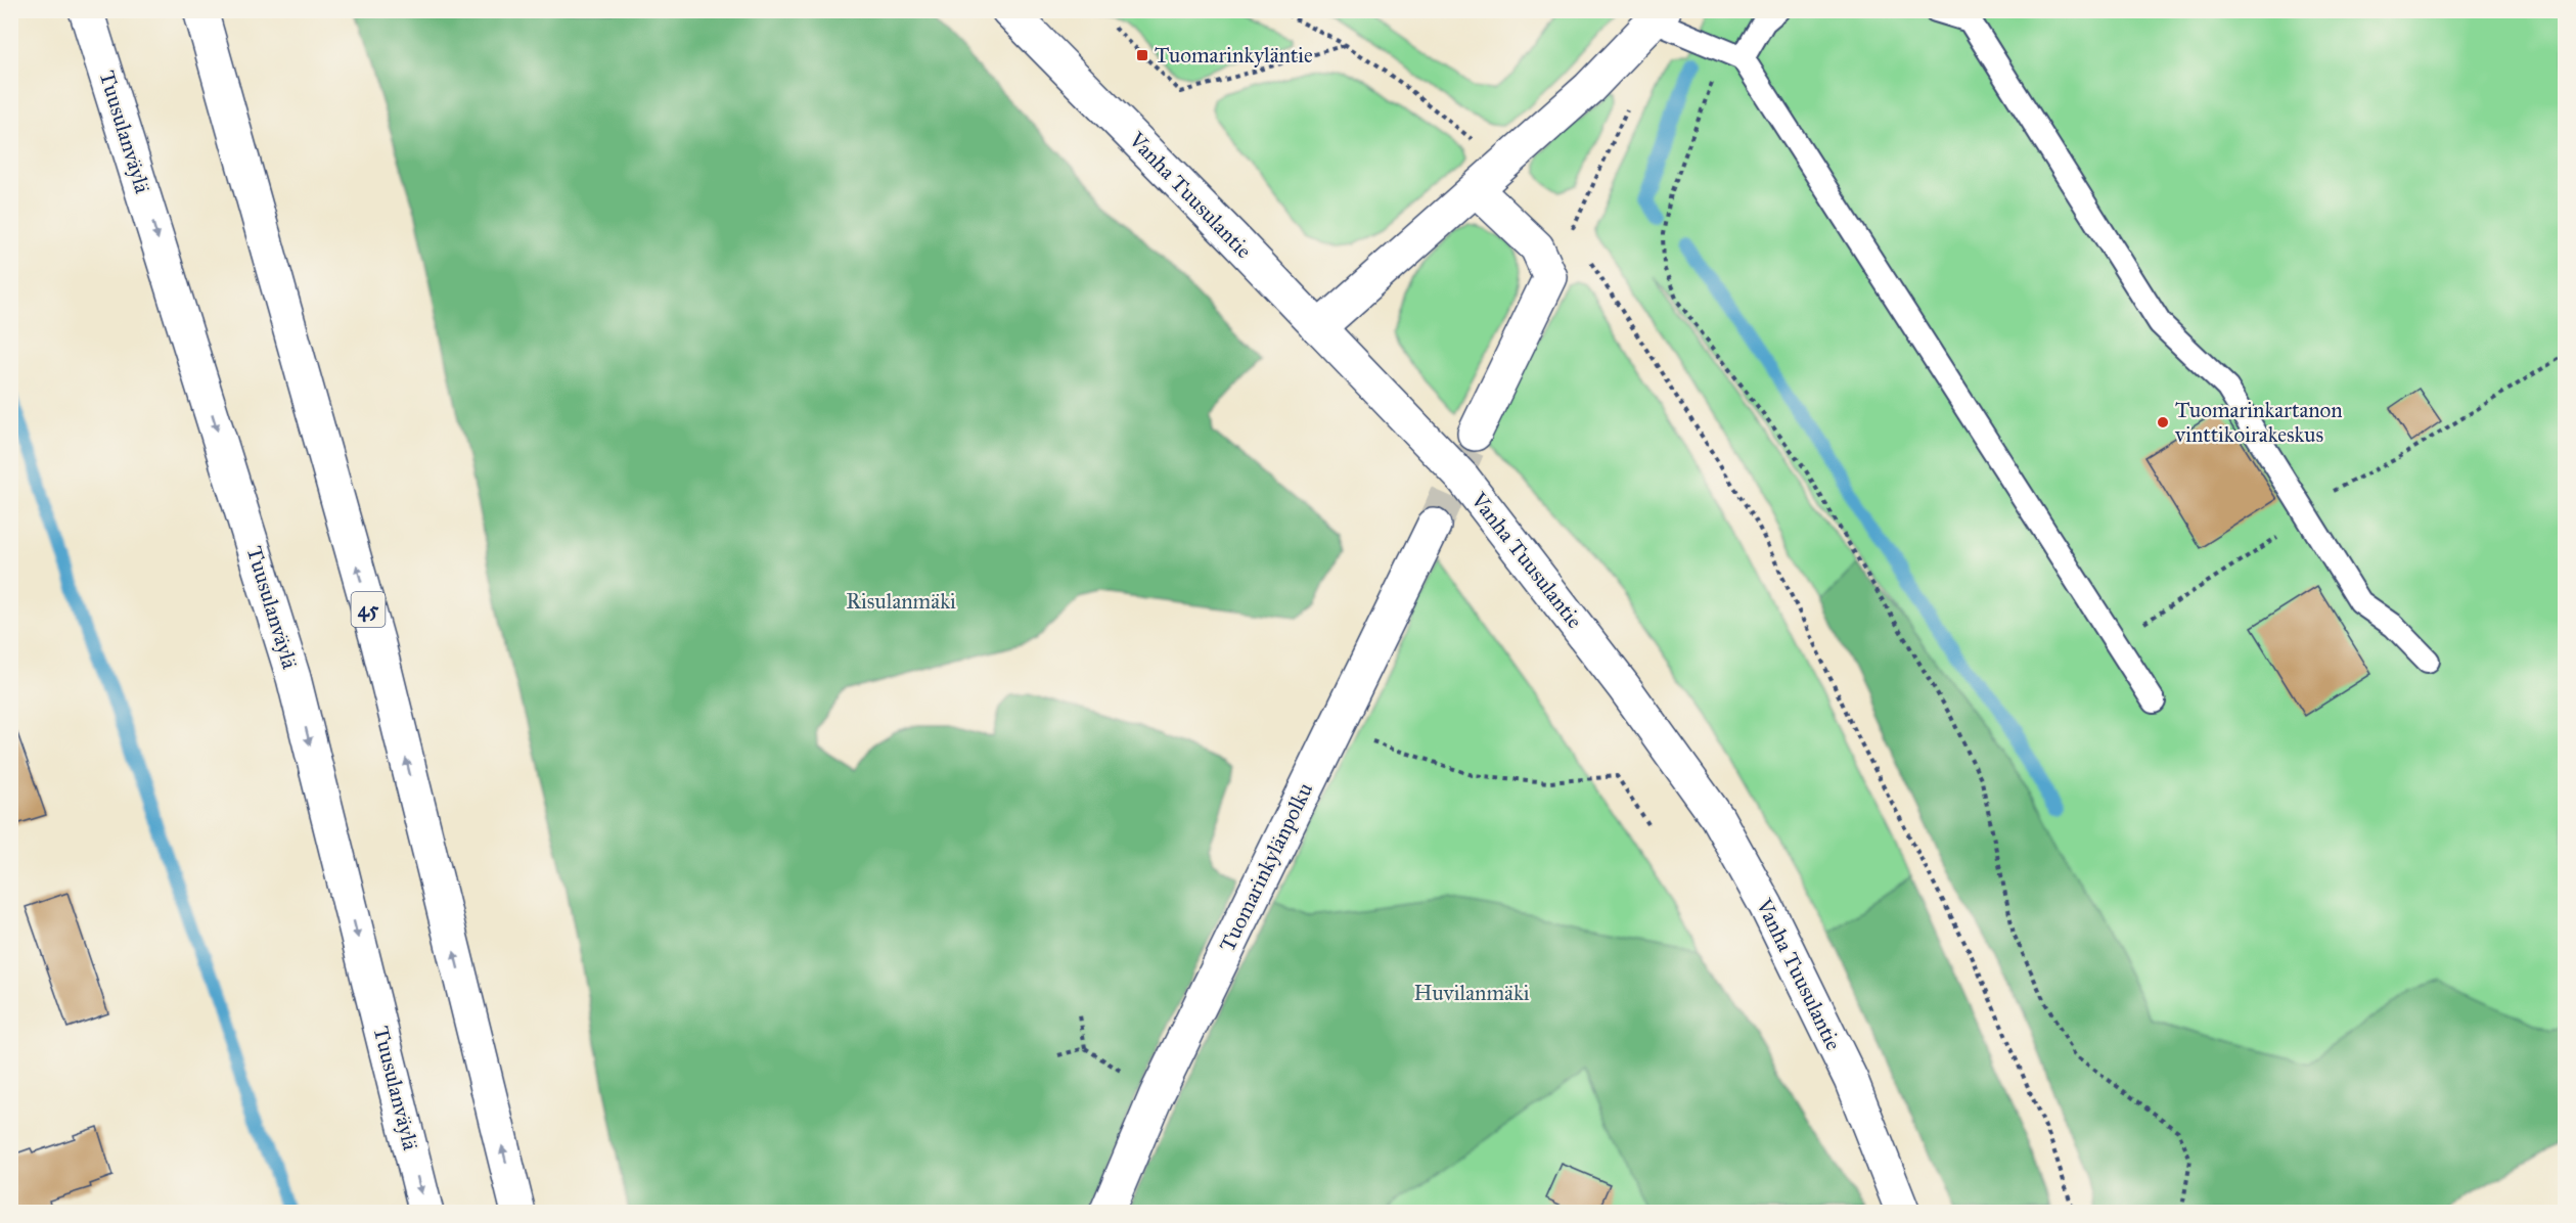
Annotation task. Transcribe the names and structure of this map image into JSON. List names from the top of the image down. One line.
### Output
{"streets":{"main road":["Tuusulanväylä","Vanha Tuusulantie","45","Tuomarinkylänpolku"]},"parks":["Risulanmäki","Huvilanmäki"],"places":{"transit":["Tuomarinkyläntie"],"other":["Tuomarinkartanon vinttikoirakeskus"]}}
